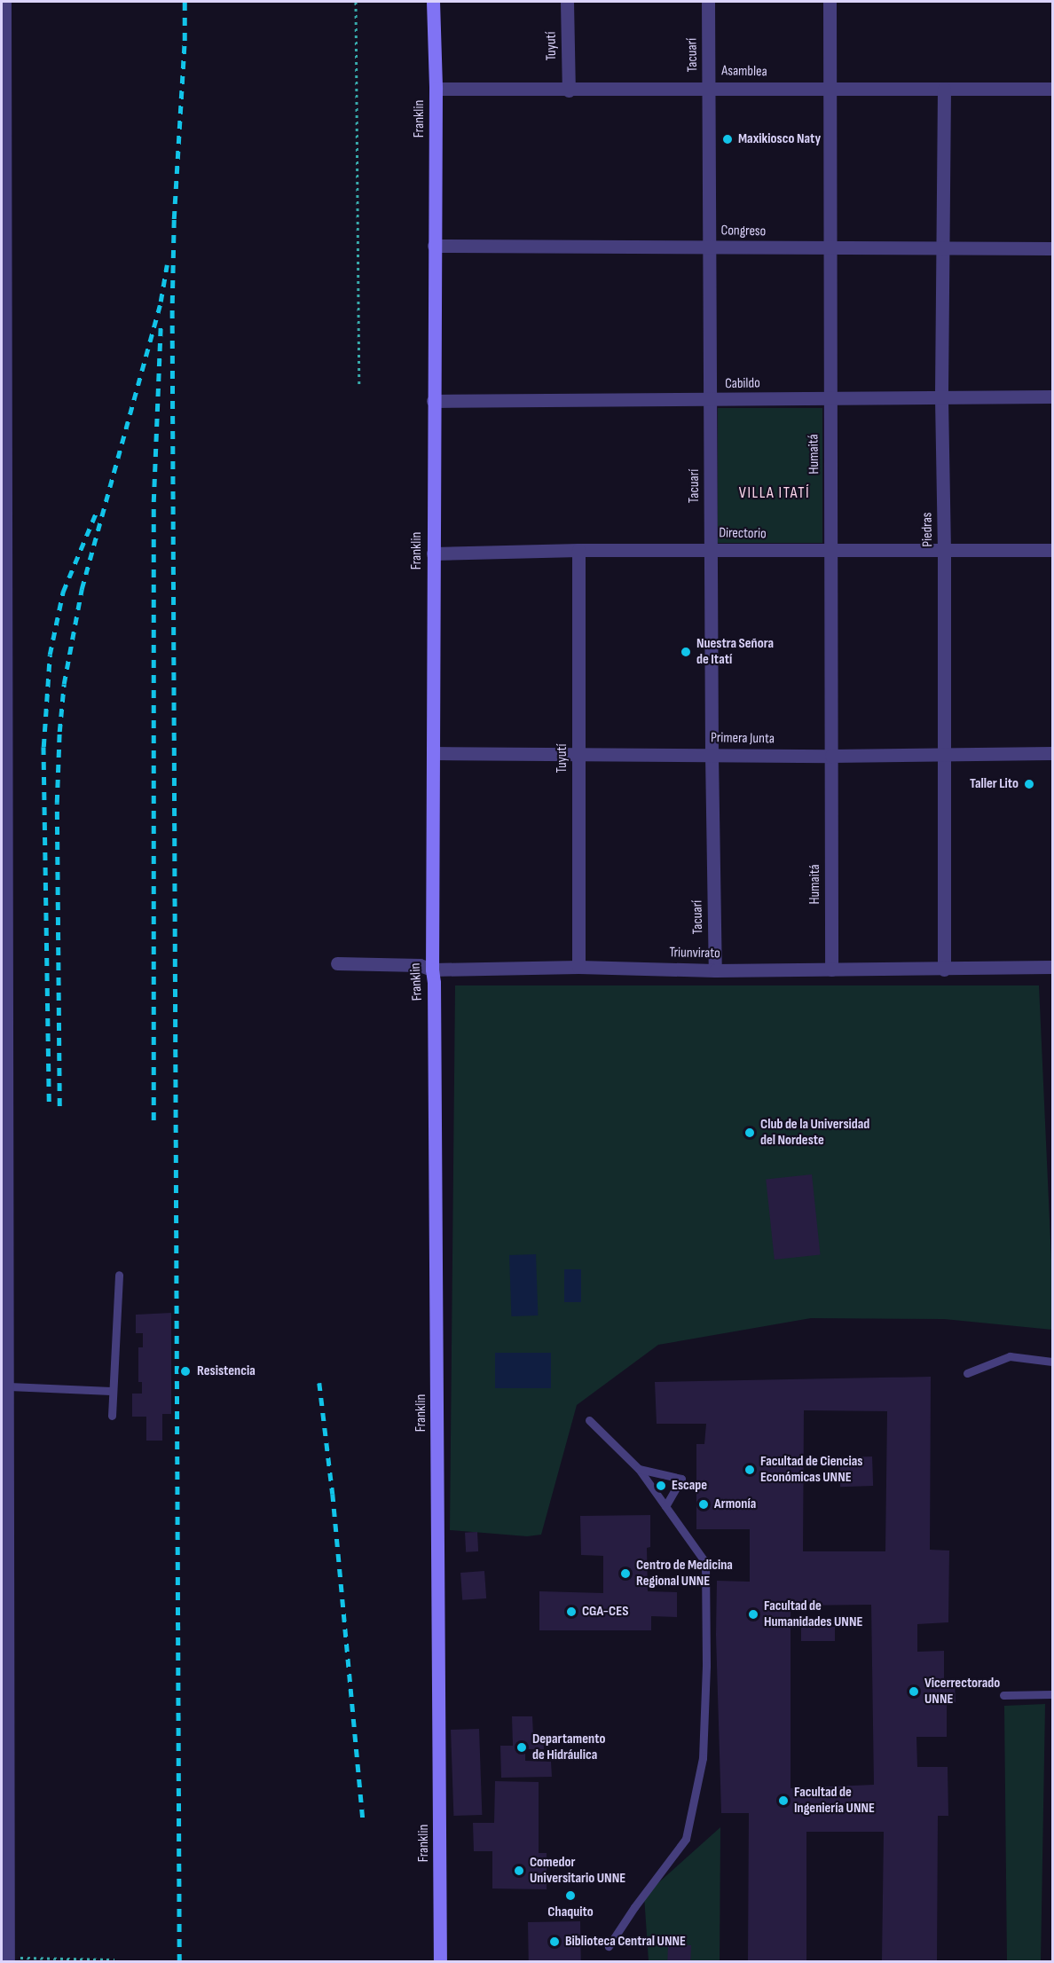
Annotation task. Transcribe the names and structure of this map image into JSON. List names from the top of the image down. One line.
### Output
{"streets":{"street":["Tuyutí","Tacuarí","Asamblea","Franklin","Congreso","Cabildo","Humaitá","Piedras","Directorio","Primera Junta","Triunvirato"]},"crossings":[["Tuyutí","Asamblea"],["Tuyutí","Directorio"],["Tuyutí","Primera Junta"],["Tuyutí","Triunvirato"],["Tacuarí","Asamblea"],["Tacuarí","Congreso"],["Tacuarí","Cabildo"],["Tacuarí","Directorio"],["Tacuarí","Primera Junta"],["Tacuarí","Triunvirato"],["Asamblea","Franklin"],["Asamblea","Humaitá"],["Asamblea","Piedras"],["Franklin","Congreso"],["Franklin","Cabildo"],["Franklin","Directorio"],["Franklin","Primera Junta"],["Franklin","Triunvirato"],["Congreso","Humaitá"],["Congreso","Piedras"],["Cabildo","Humaitá"],["Cabildo","Piedras"],["Humaitá","Directorio"],["Humaitá","Primera Junta"],["Humaitá","Triunvirato"],["Piedras","Directorio"],["Piedras","Primera Junta"],["Piedras","Triunvirato"]],"districts":["VILLA ITATÍ"],"places":["Maxikiosco Naty","Nuestra Señora de Itatí","Taller Lito","Club de la Universidad del Nordeste","Resistencia","Facultad de Ciencias Económicas UNNE","Escape","Armonía","Centro de Medicina Regional UNNE","CGA-CES","Facultad de Humanidades UNNE","Vicerrectorado UNNE","Departamento de Hidráulica","Facultad de Ingeniería UNNE","Comedor Universitario UNNE","Chaquito","Biblioteca Central UNNE"]}
